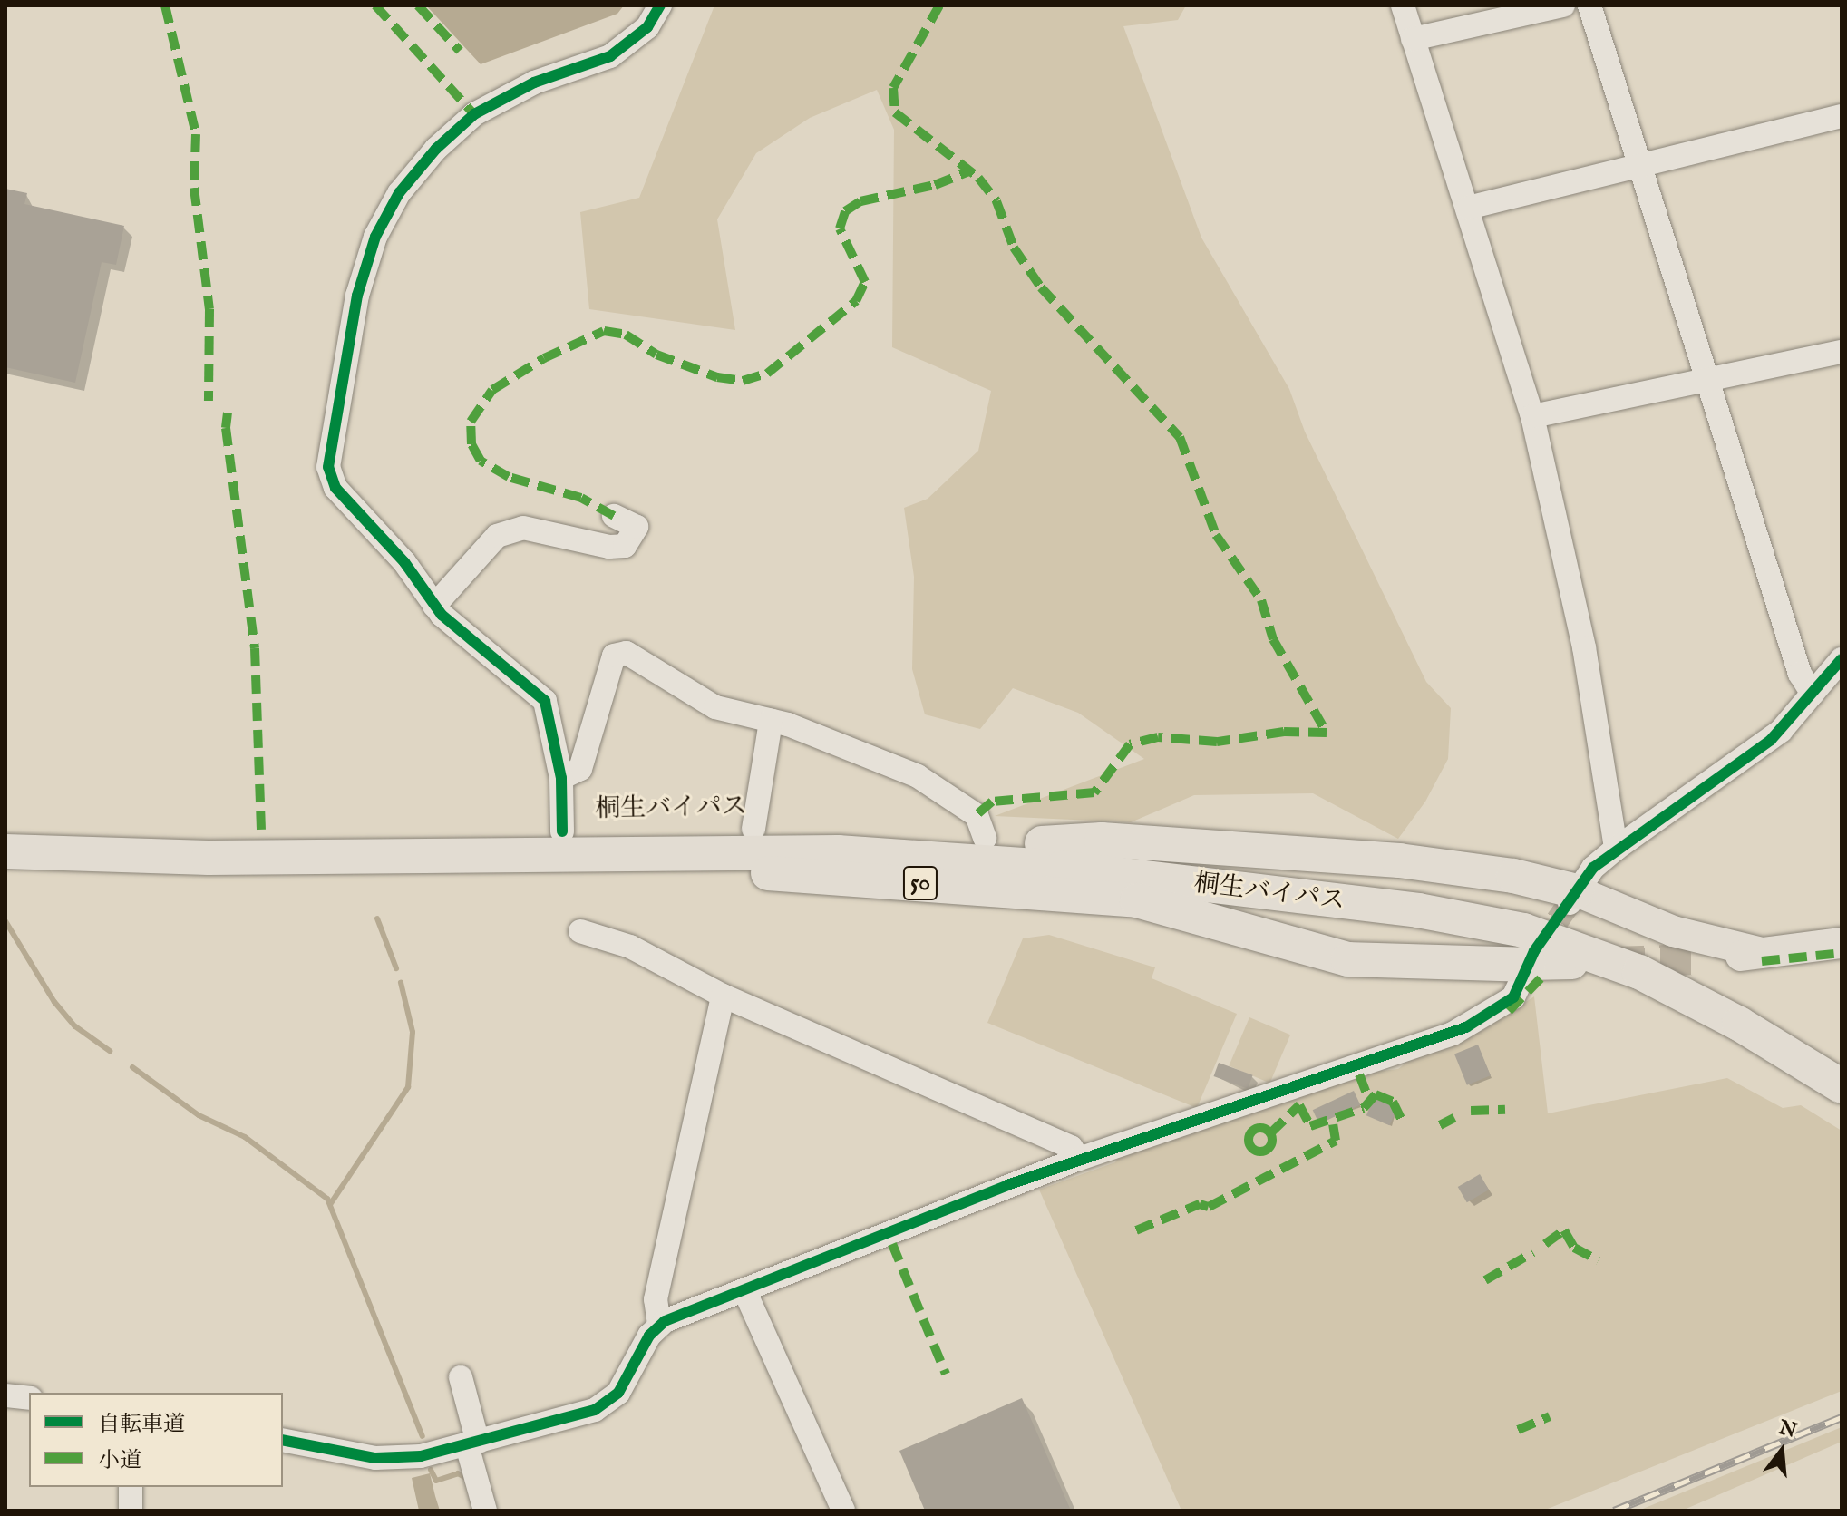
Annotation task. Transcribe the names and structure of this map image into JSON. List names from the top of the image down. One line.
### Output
{"streets":{"highway":["桐生バイパス","50"]},"crossings":[["桐生バイパス","50"]],"legend":["自転車道","小道"],"north":"top"}
